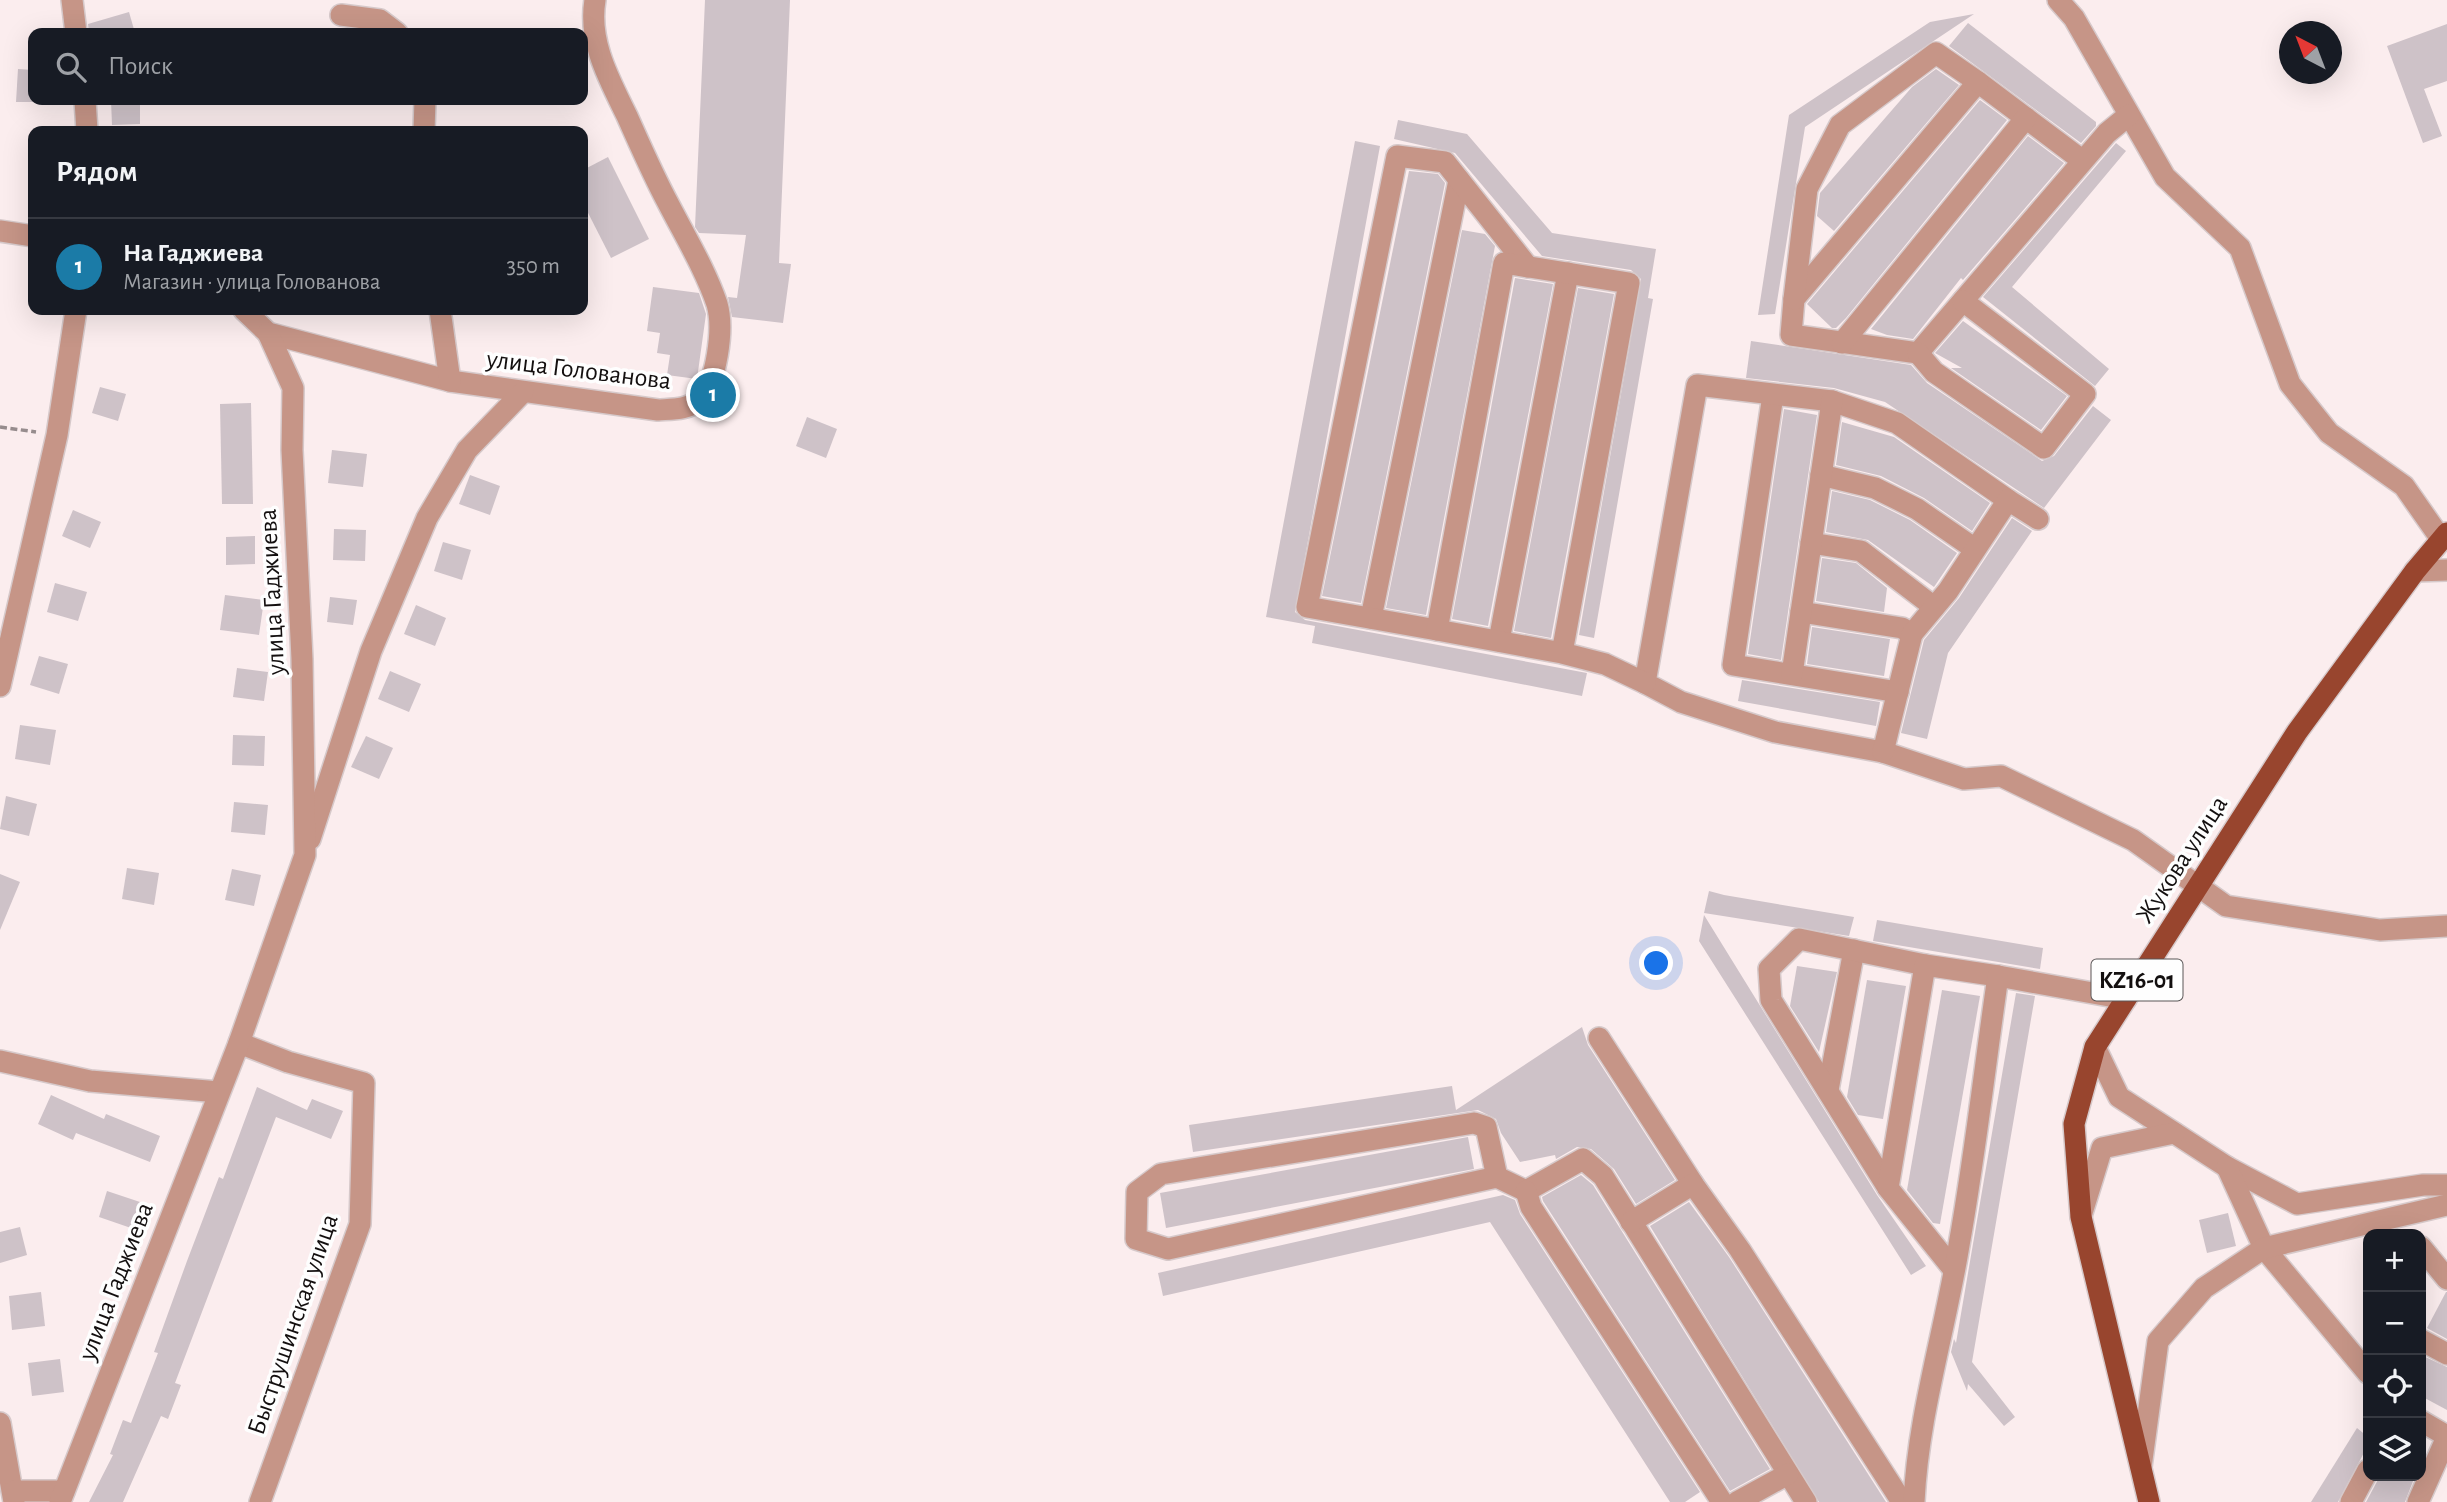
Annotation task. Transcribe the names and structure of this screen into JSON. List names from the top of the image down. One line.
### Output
{"streets":{"main road":["Жукова улица","KZ16-01"],"street":["улица Голованова","улица Гаджиева","Быструшинская улица"]},"crossings":[["улица Голованова","улица Гаджиева"],["улица Гаджиева","Быструшинская улица"]],"north":"top left","page":{"search":"Поиск","heading":"Рядом","list":[{"mark":"1","name":"На Гаджиева","note":"Магазин · улица Голованова","value":"350 m"}],"pins":"1","map_buttons":["+","−"]}}
